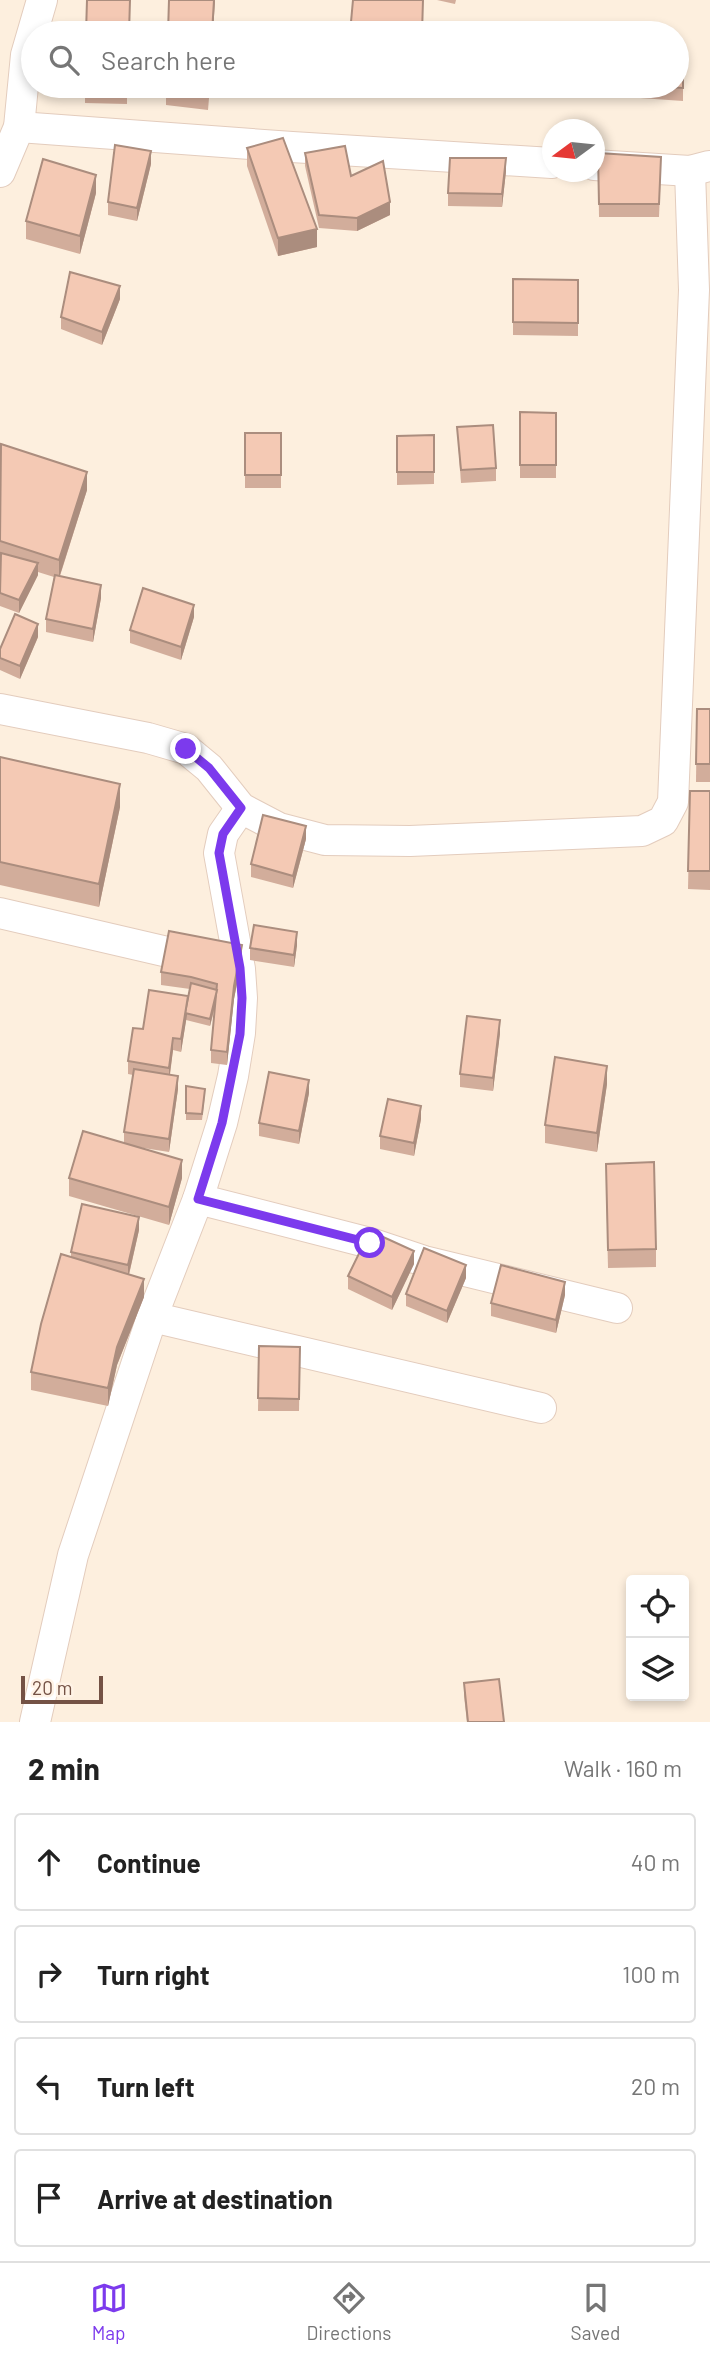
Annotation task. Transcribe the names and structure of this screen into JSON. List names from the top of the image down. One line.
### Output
{"scale_bar":"20 m","north":"left","page":{"search":"Search here","scale":"20 m","heading":["2 min","Walk · 160 m"],"list":[["Continue","40 m"],["Turn right","100 m"],["Turn left","20 m"],"Arrive at destination"],"nav":["Map","Directions","Saved"]}}
